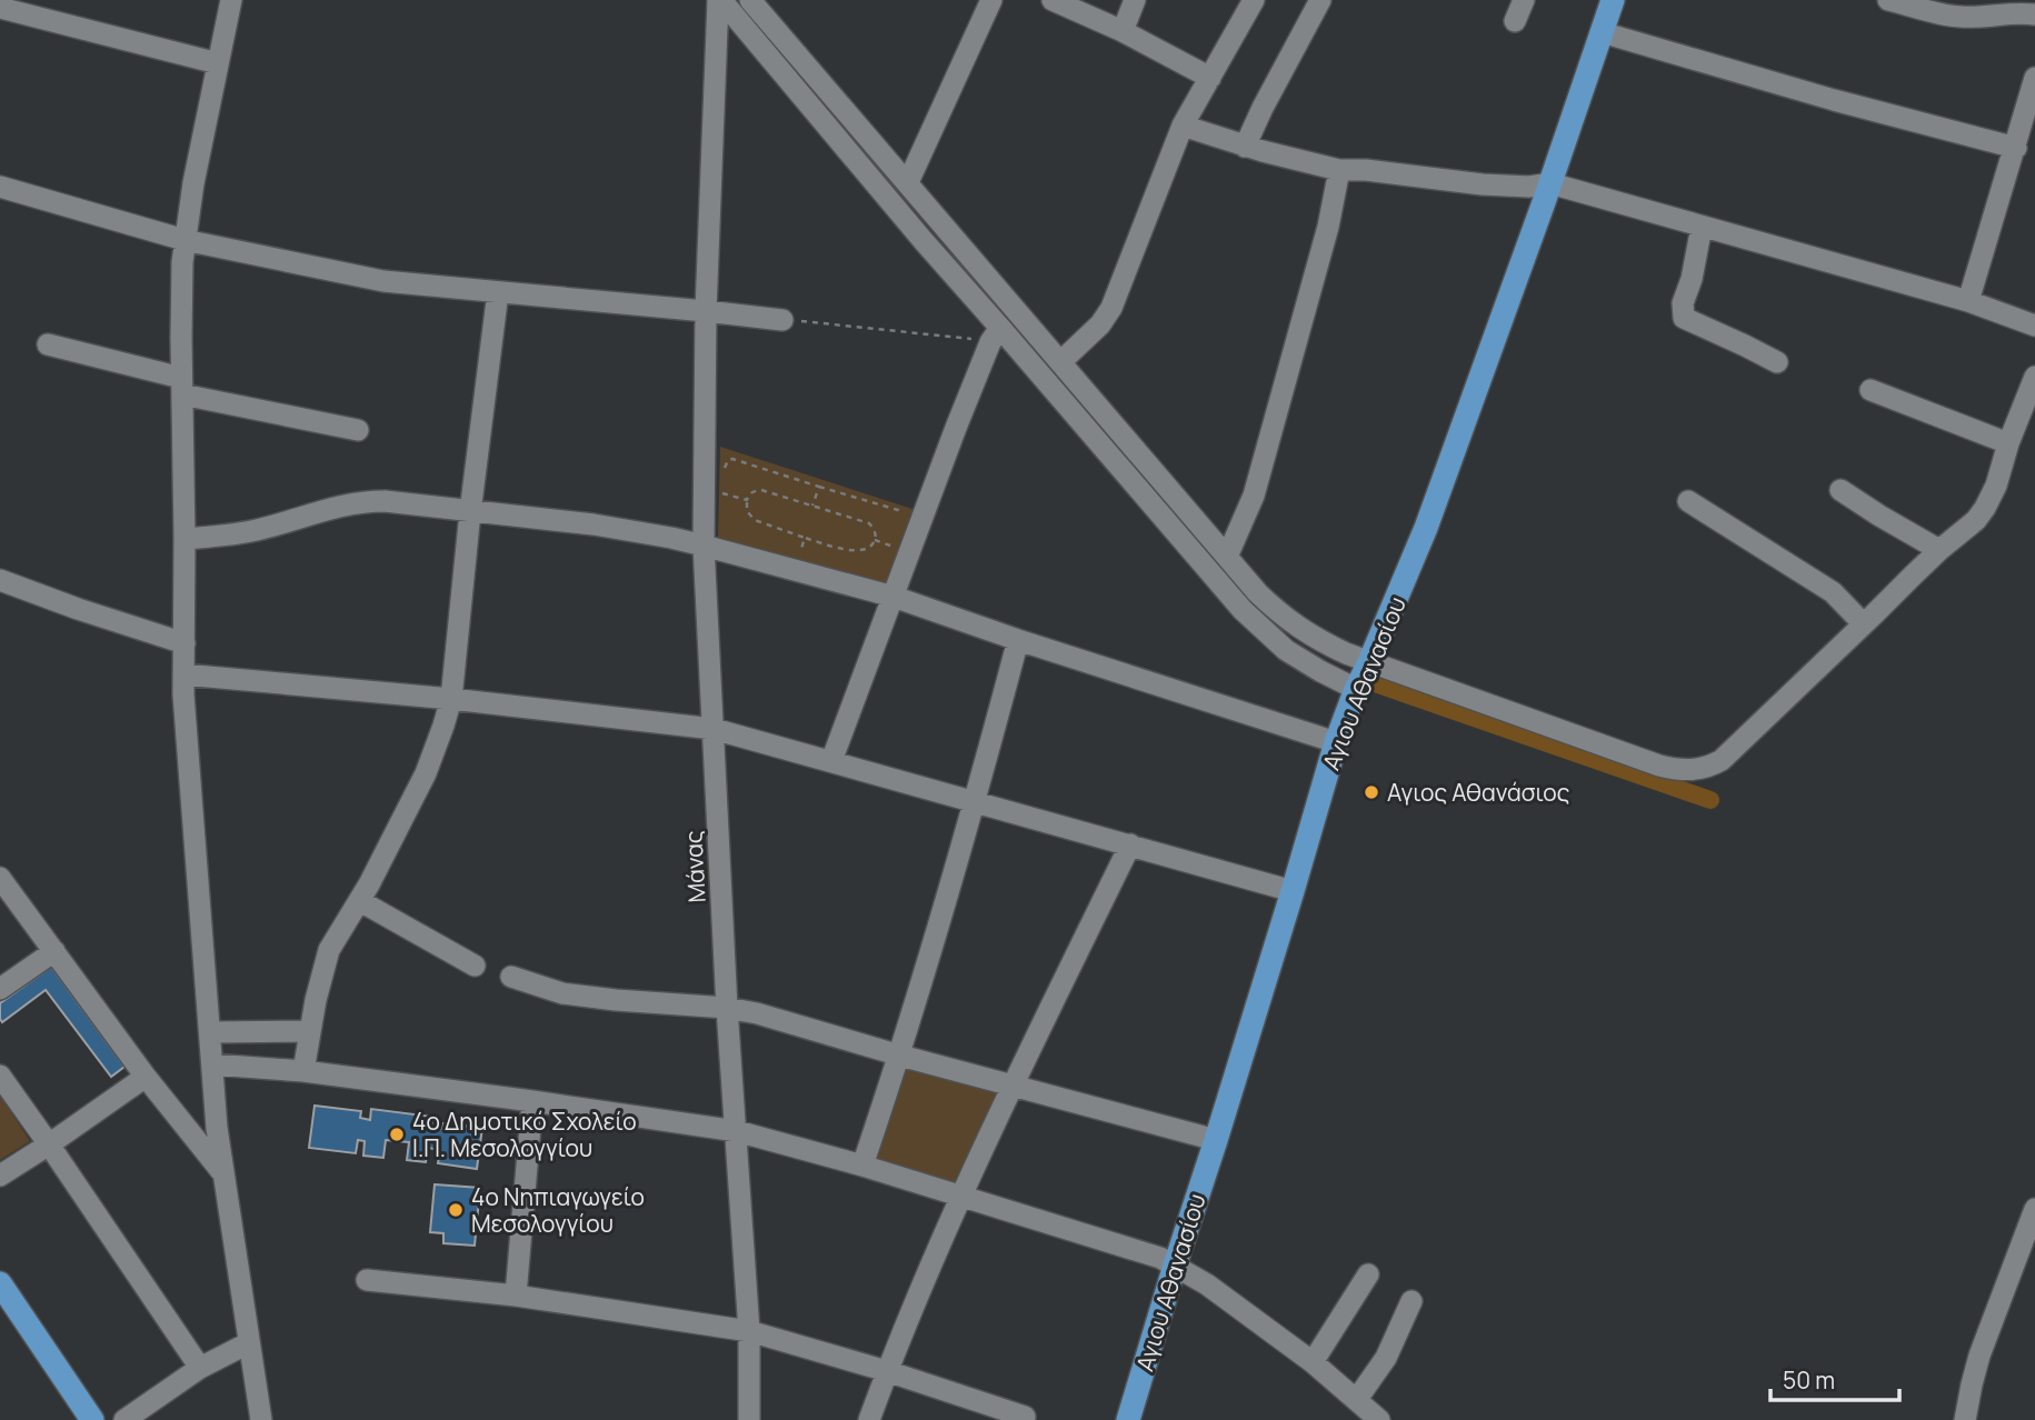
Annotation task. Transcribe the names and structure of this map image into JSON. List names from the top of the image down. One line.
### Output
{"streets":{"main road":["Αγιου Αθανασίου"],"street":["Μάνας"]},"places":["Αγιος Αθανάσιος","4ο Δημοτικό Σχολείο Ι.Π. Μεσολογγίου","4ο Νηπιαγωγείο Μεσολογγίου"],"scale_bar":"50 m"}
